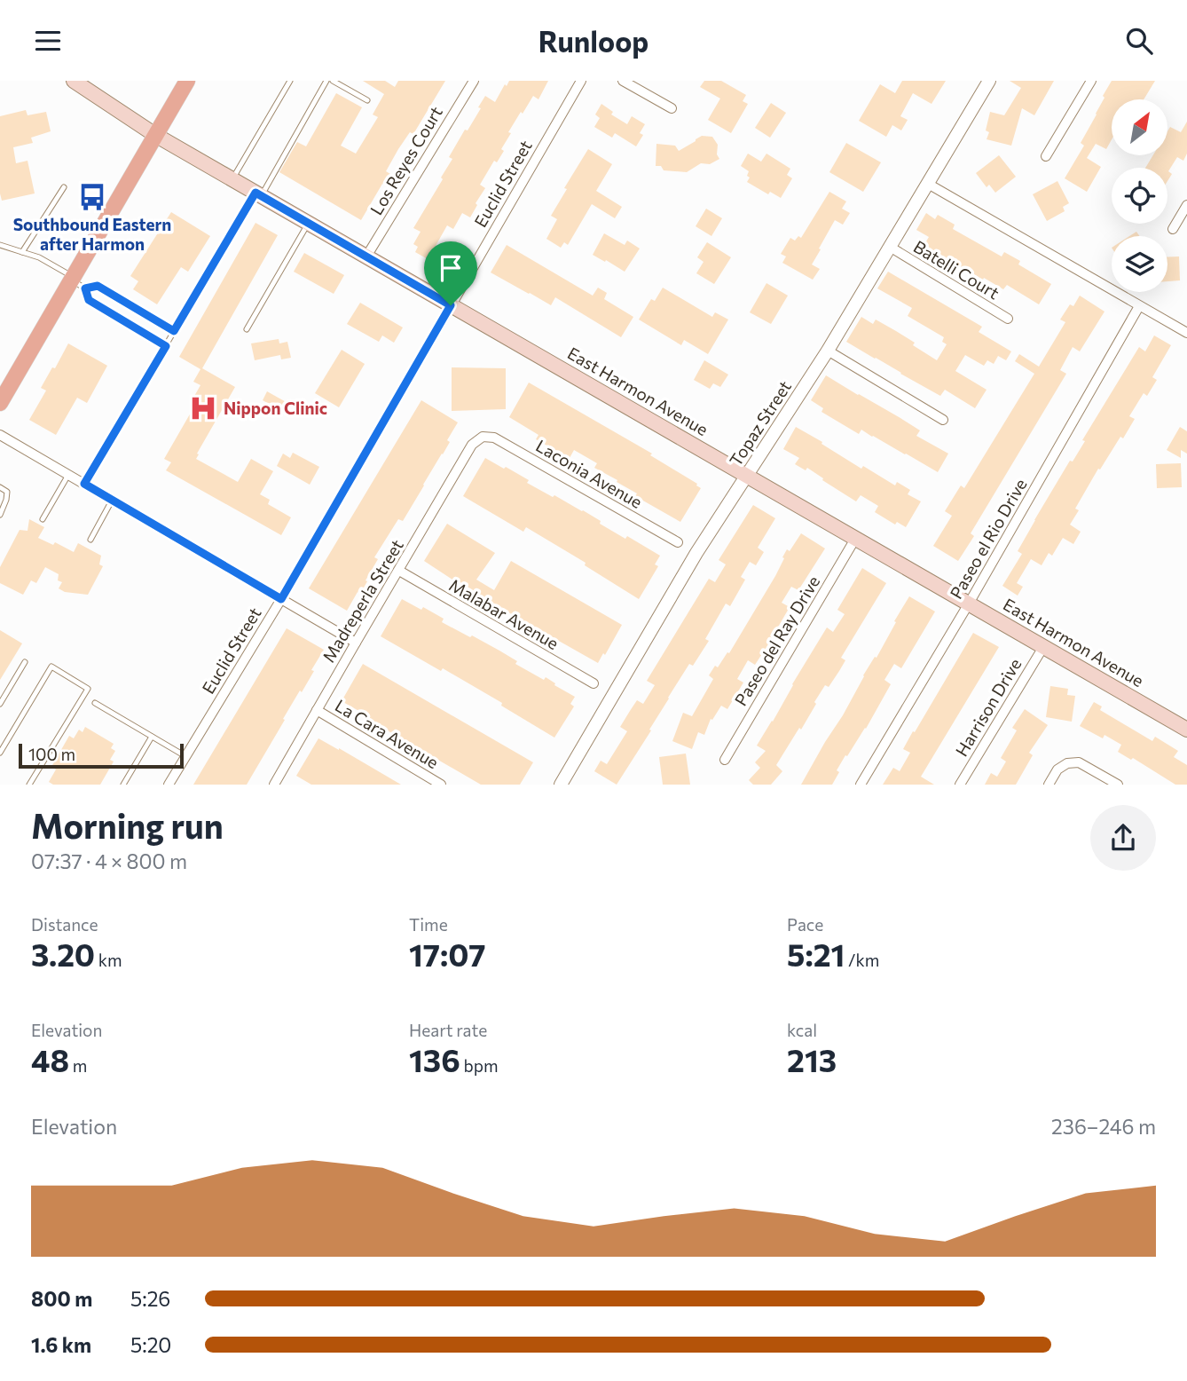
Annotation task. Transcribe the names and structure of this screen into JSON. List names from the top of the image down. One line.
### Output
{"streets":{"main road":["East Harmon Avenue"],"street":["Los Reyes Court","Euclid Street","Batelli Court","Topaz Street","Laconia Avenue","Paseo el Rio Drive","Madreperla Street","Malabar Avenue","Paseo del Ray Drive","Harrison Drive","La Cara Avenue"]},"crossings":[["Los Reyes Court","East Harmon Avenue"],["Euclid Street","East Harmon Avenue"],["Batelli Court","Topaz Street"],["East Harmon Avenue","Topaz Street"],["East Harmon Avenue","Paseo el Rio Drive"],["East Harmon Avenue","Paseo del Ray Drive"],["East Harmon Avenue","Harrison Drive"],["Laconia Avenue","Madreperla Street"],["Madreperla Street","Malabar Avenue"],["Madreperla Street","La Cara Avenue"]],"places":{"bus stop":["Southbound Eastern after Harmon"],"hospital":["Nippon Clinic"]},"scale_bar":"100 m","north":"top right","page":{"header":"Runloop","scale":"100 m","heading":["Morning run","07:37 · 4 × 800 m"],"stats":[["Distance","3.20 km"],["Time","17:07"],["Pace","5:21 /km"],["Elevation","48 m"],["Heart rate","136 bpm"],["kcal","213"]],"chart":["Elevation","236–246 m"],"list":[{"name":"800 m","note":"5:26"},{"name":"1.6 km","note":"5:20"}]}}
